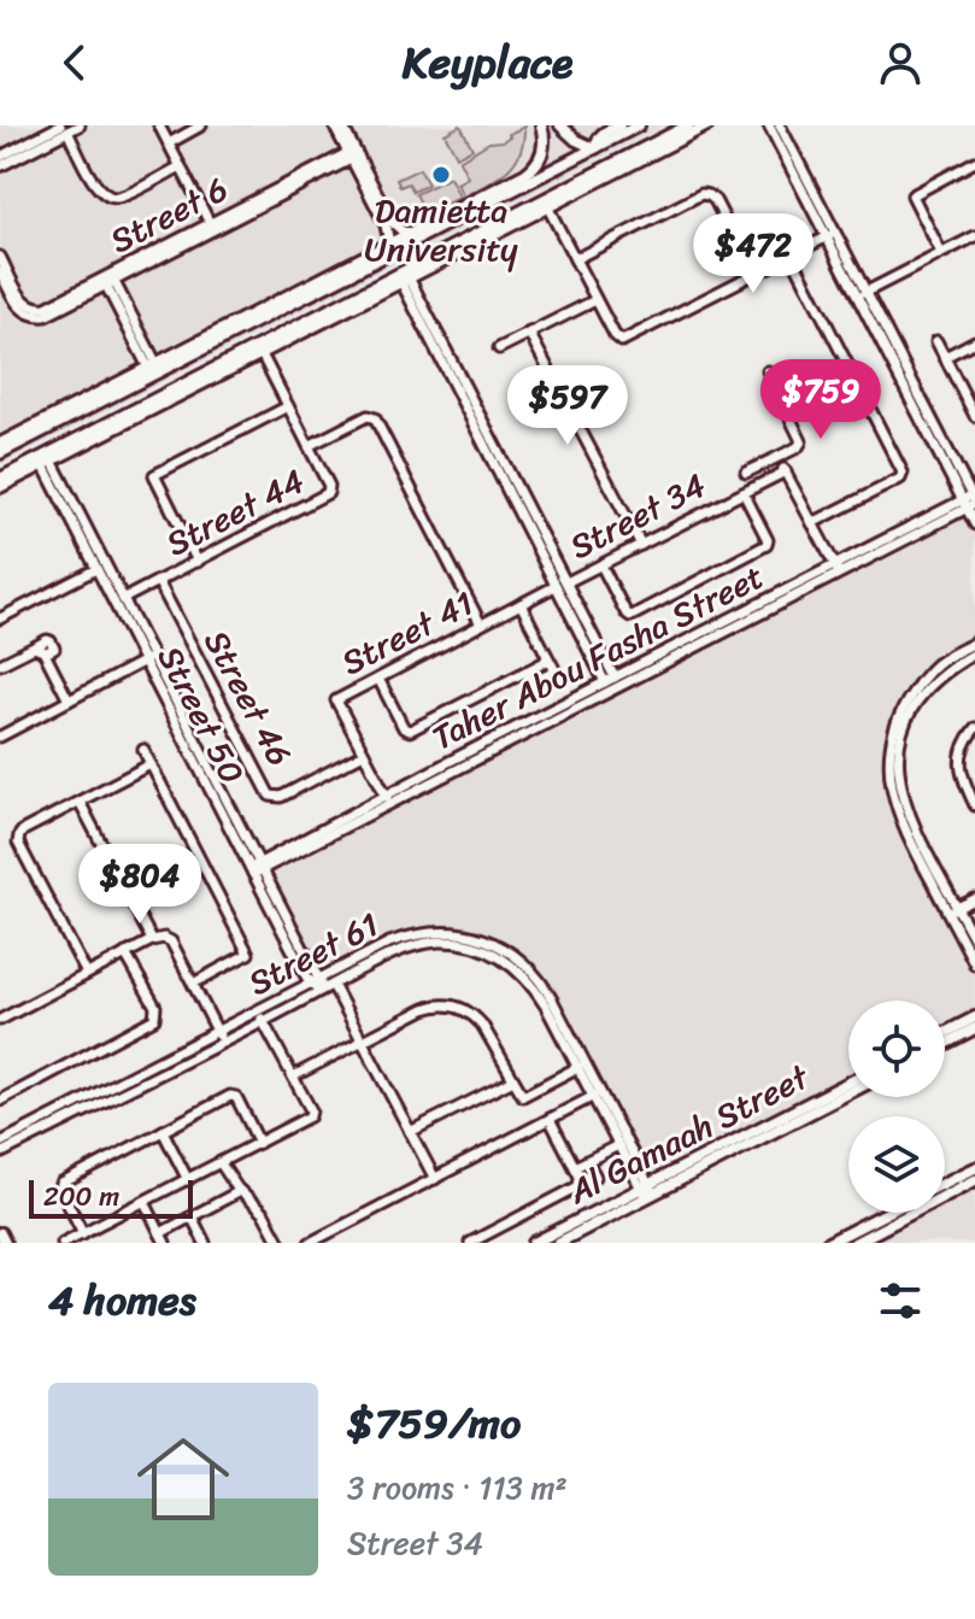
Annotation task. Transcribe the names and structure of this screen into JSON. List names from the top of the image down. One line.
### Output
{"streets":{"main road":["Al Gamaah Street"],"street":["Street 6","Street 44","Street 34","Street 41","Taher Abou Fasha Street","Street 46","Street 50","Street 61"]},"crossings":[["Street 44","Street 46"],["Street 44","Street 50"],["Street 34","Street 41"],["Street 41","Taher Abou Fasha Street"],["Street 41","Street 46"],["Taher Abou Fasha Street","Street 50"],["Street 50","Street 61"],["Street 61","Al Gamaah Street"]],"places":["Damietta University"],"scale_bar":"200 m","page":{"header":"Keyplace","price":["$472","$759","$597","$804"],"scale":"200 m","heading":"4 homes","list":[{"name":"$759/mo","note":"3 rooms · 113 m² · Street 34"}]}}
